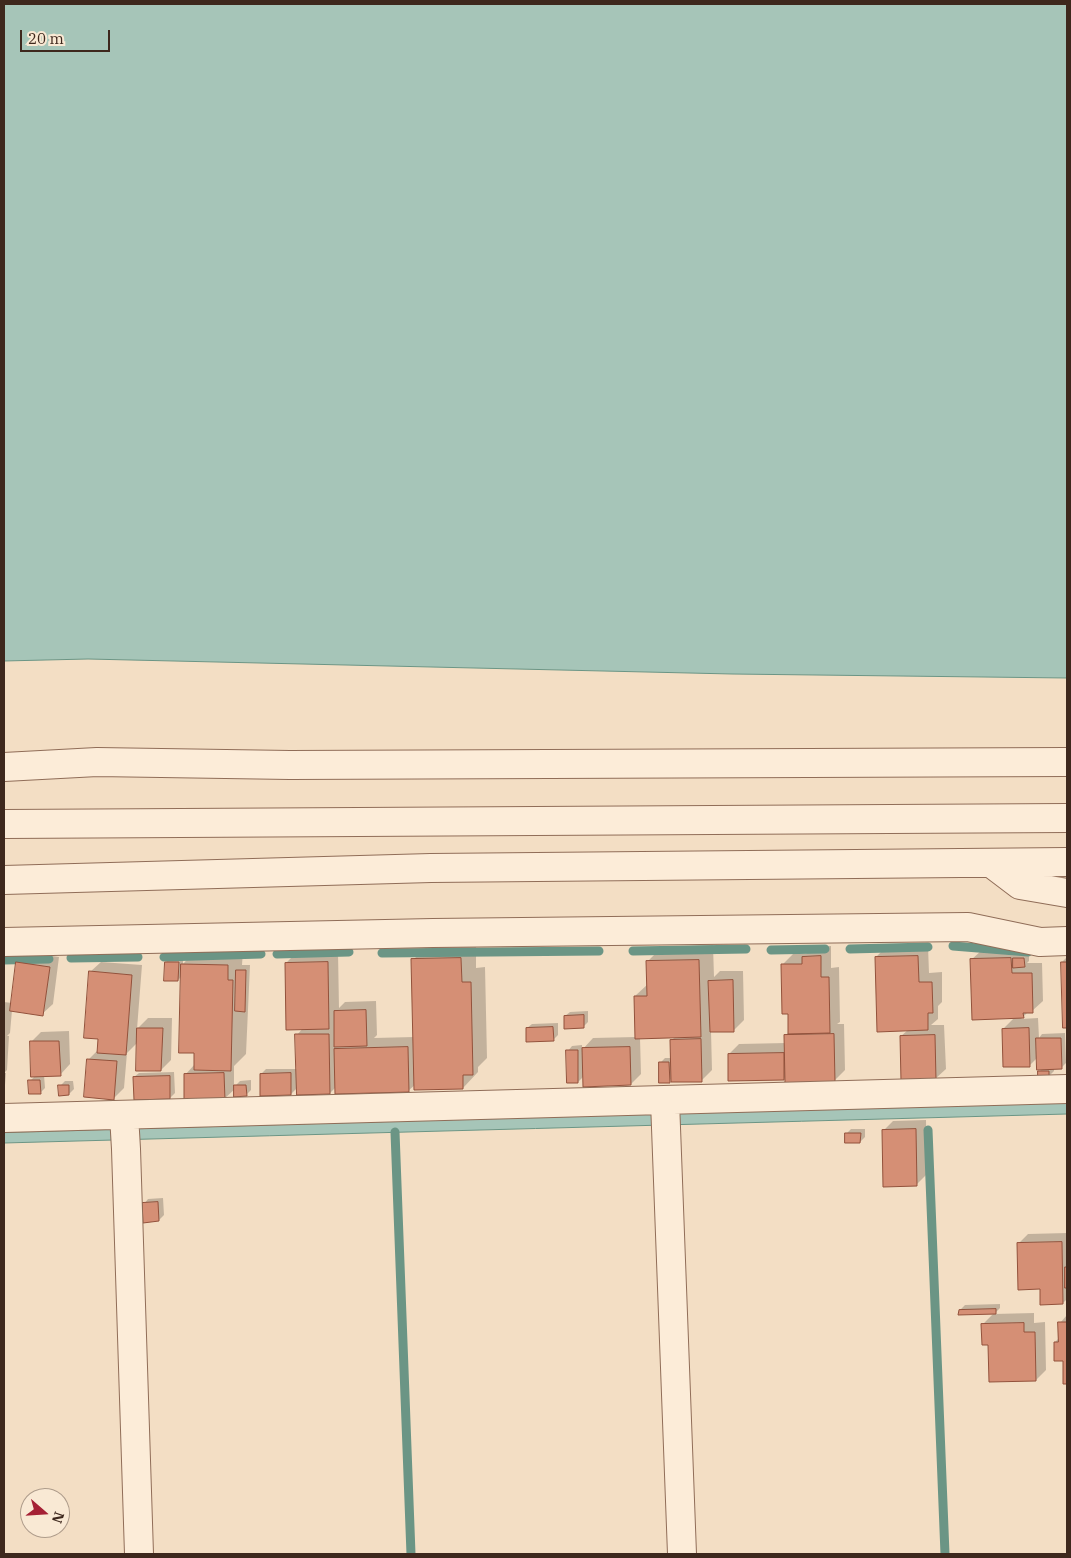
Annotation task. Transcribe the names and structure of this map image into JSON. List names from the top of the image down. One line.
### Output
{"scale_bar":"20 m","north":"right"}
